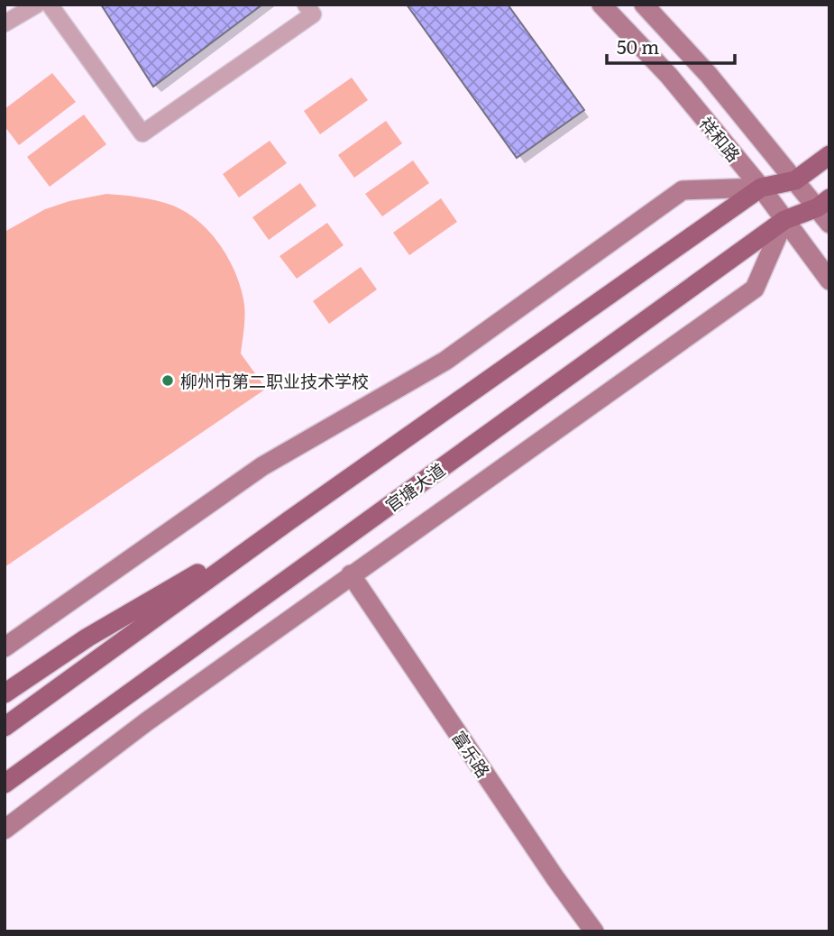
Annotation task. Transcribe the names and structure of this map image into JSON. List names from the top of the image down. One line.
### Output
{"streets":{"main road":["祥和路","官塘大道","富乐路"]},"crossings":[["祥和路","官塘大道"]],"places":["柳州市第二职业技术学校"],"scale_bar":"50 m"}
